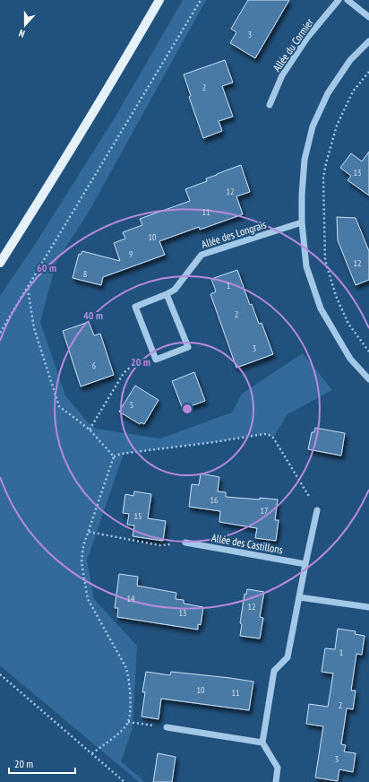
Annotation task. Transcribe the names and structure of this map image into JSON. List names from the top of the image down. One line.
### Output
{"streets":{"street":["Allée du Cormier","Allée des Longrais","Allée des Castillons"]},"house_numbers":["3","2","13","12","11","10","9","12","8","1","2","3","6","5","16","17","15","14","12","13","1","10","11","2","3"],"scale_bar":"20 m","north":"bottom","rings":["60 m","40 m","20 m"]}
